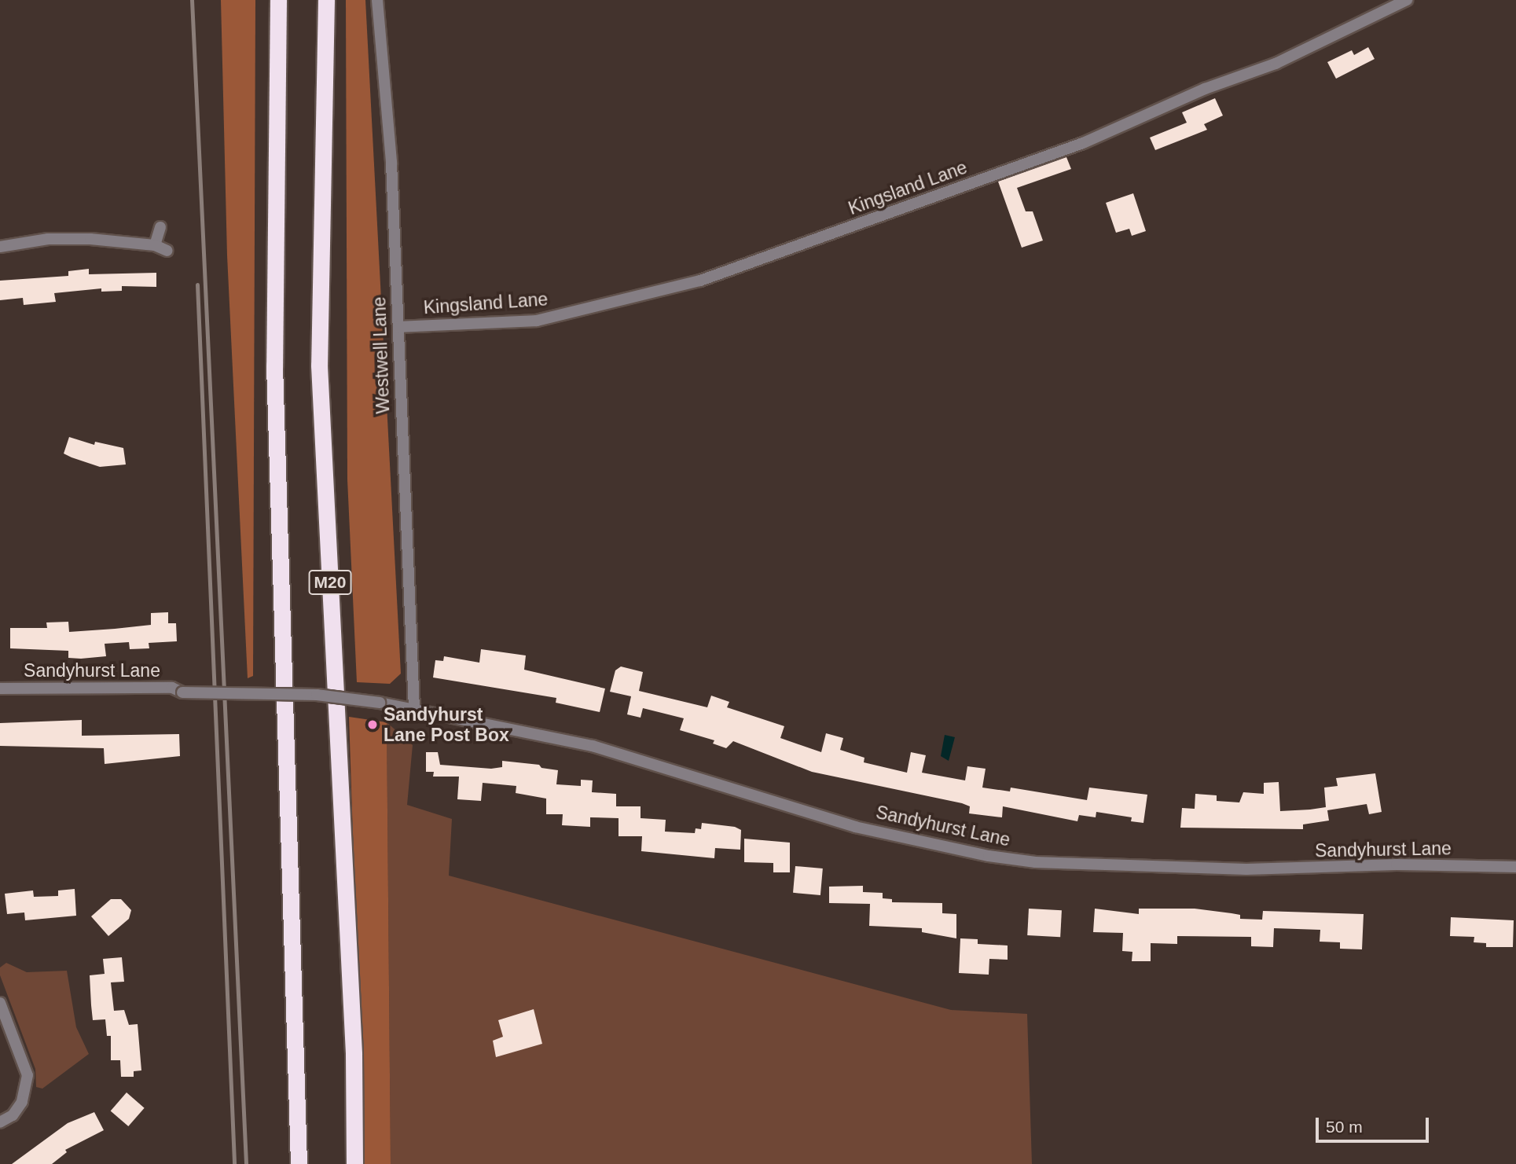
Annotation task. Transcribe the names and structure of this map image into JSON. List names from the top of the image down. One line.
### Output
{"streets":{"highway":["M20"],"street":["Kingsland Lane","Westwell Lane","Sandyhurst Lane"]},"crossings":[["Kingsland Lane","Westwell Lane"],["Westwell Lane","Sandyhurst Lane"]],"places":["Sandyhurst Lane Post Box"],"scale_bar":"50 m"}
